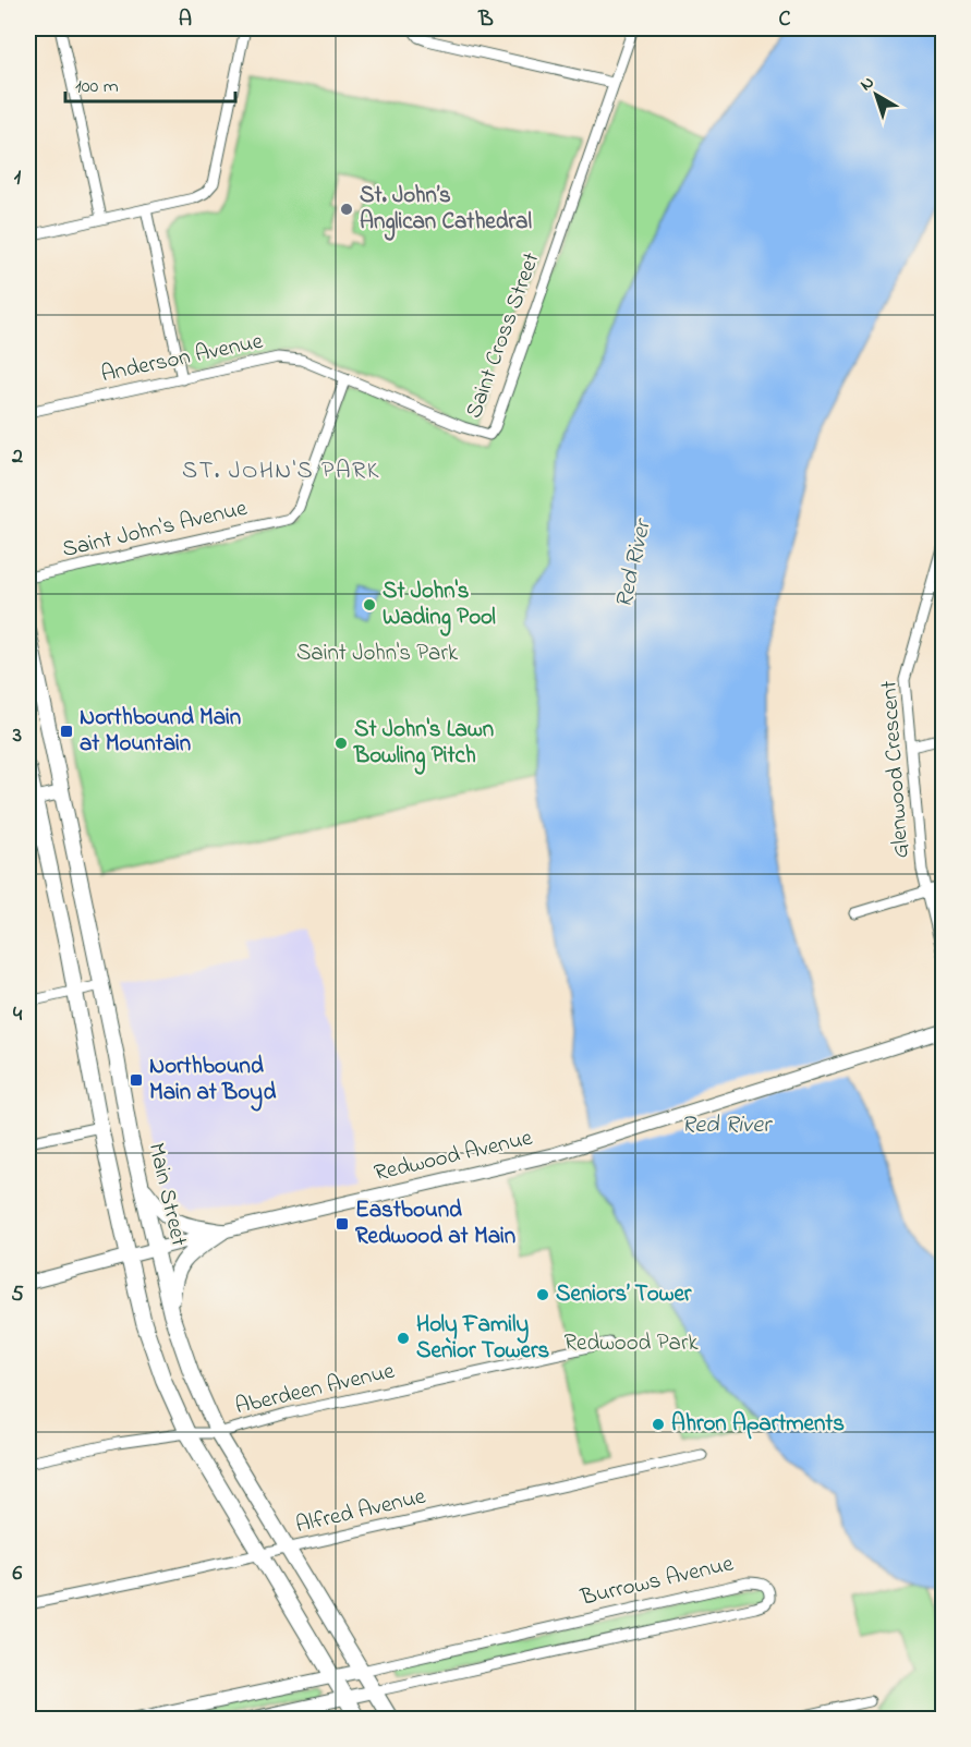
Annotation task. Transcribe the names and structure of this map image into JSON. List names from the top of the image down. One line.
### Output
{"streets":{"main road":["Redwood Avenue","Main Street","Burrows Avenue"],"street":["Saint Cross Street","Anderson Avenue","Saint John's Avenue","Glenwood Crescent","Aberdeen Avenue","Alfred Avenue"]},"crossings":[["Saint Cross Street","Anderson Avenue"],["Anderson Avenue","Saint John's Avenue"],["Redwood Avenue","Main Street"],["Main Street","Aberdeen Avenue"],["Main Street","Alfred Avenue"],["Main Street","Burrows Avenue"]],"districts":["ST. JOHN'S PARK"],"water":["Red River"],"parks":["Saint John's Park","Redwood Park"],"places":{"other":["St. John’s Anglican Cathedral","St John's Wading Pool","St John's Lawn Bowling Pitch","Seniors’ Tower","Holy Family Senior Towers","Ahron Apartments"],"transit":["Northbound Main at Mountain","Northbound Main at Boyd","Eastbound Redwood at Main"]},"scale_bar":"100 m","north":"top left","grid":{"columns":["A","B","C"],"rows":["1","2","3","4","5","6"]}}
